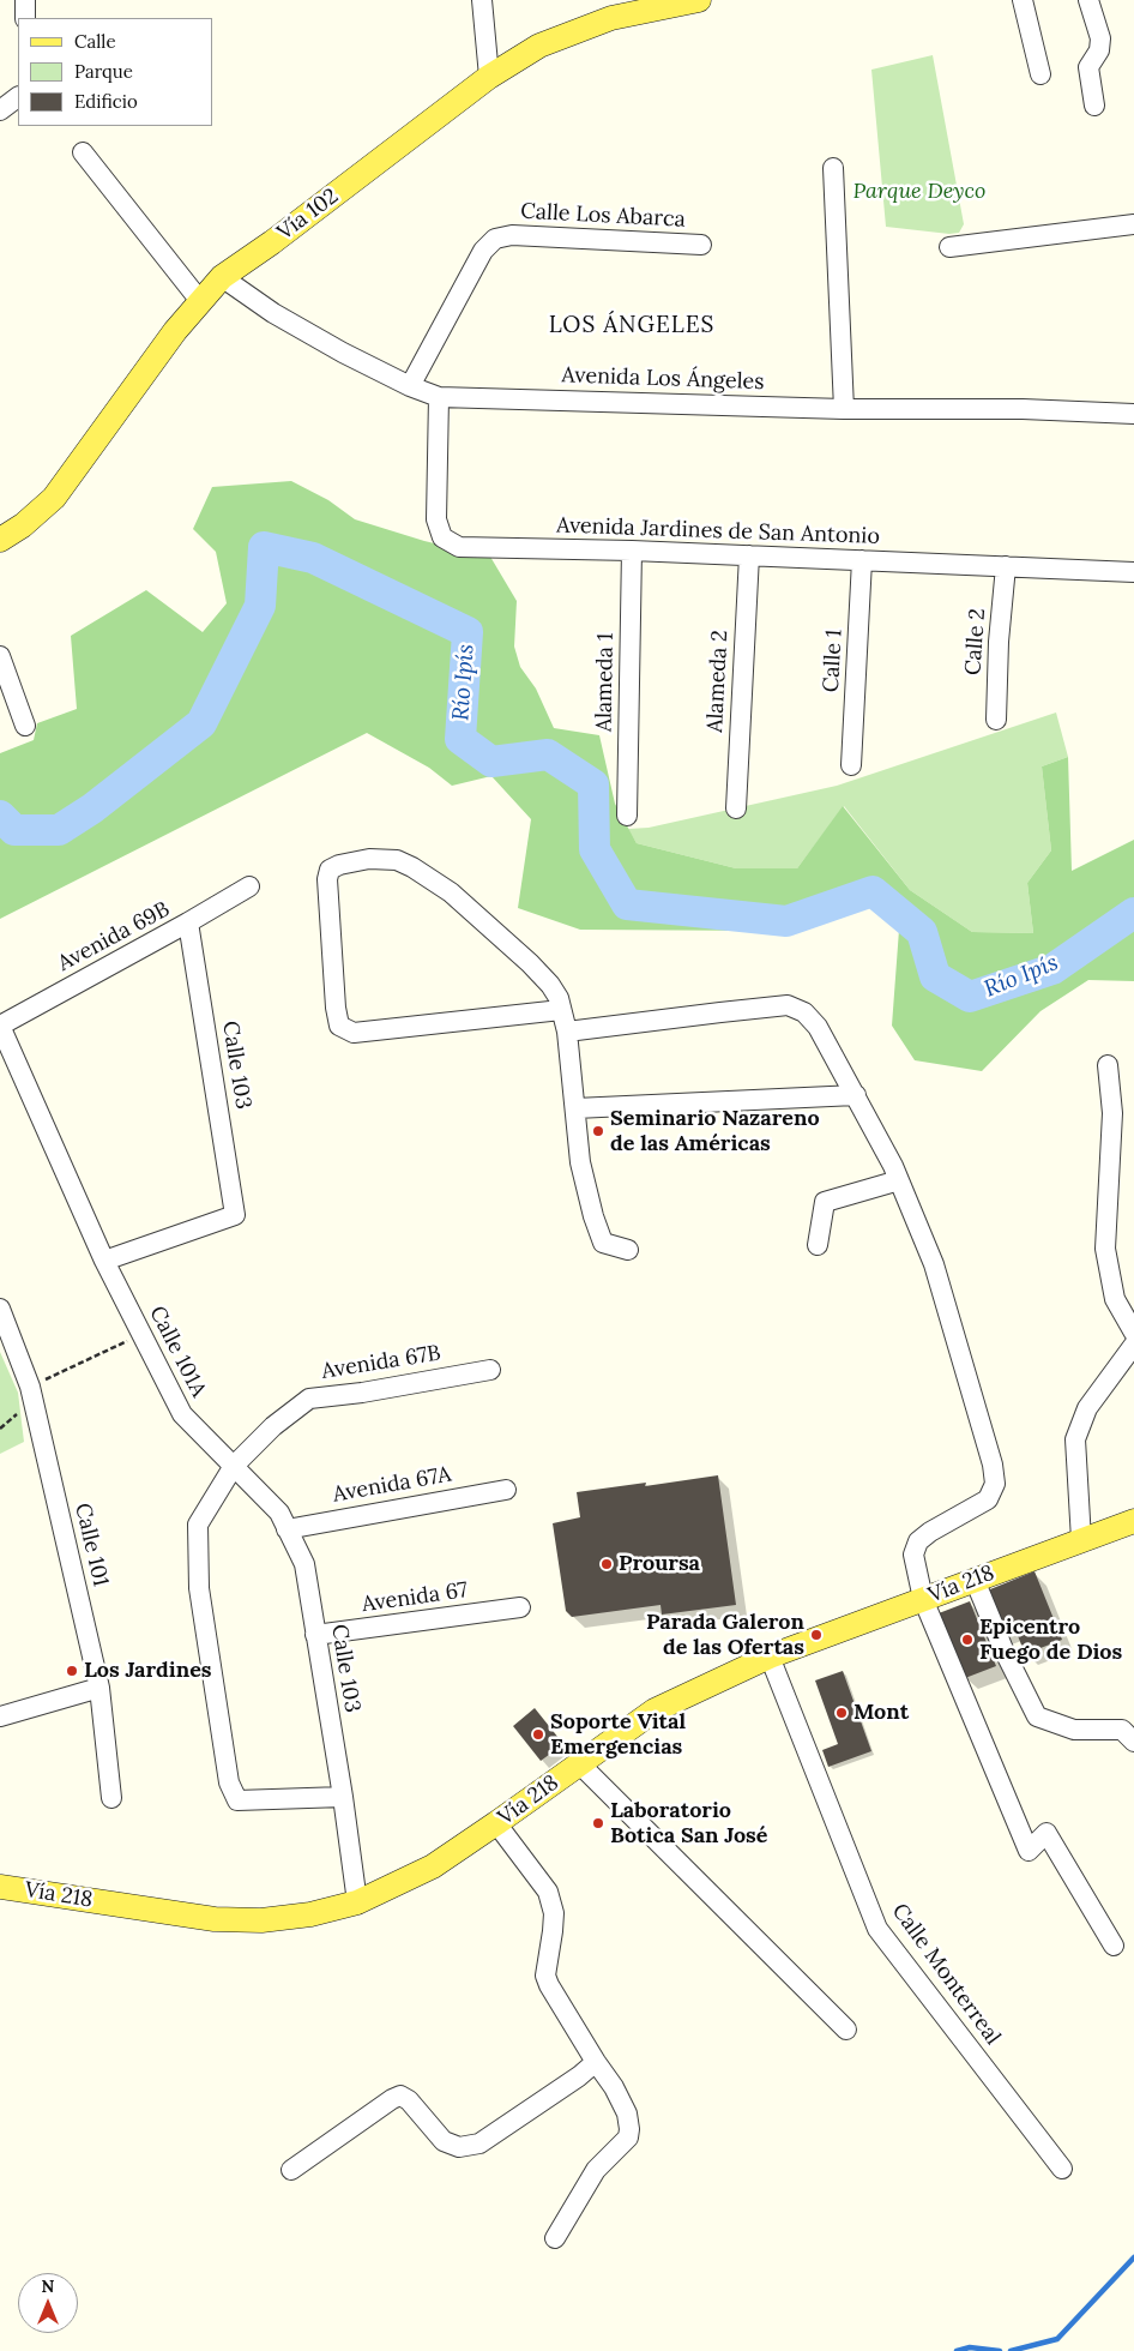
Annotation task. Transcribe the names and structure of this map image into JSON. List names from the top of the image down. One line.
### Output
{"streets":{"main road":["Vía 102","Vía 218"],"street":["Calle Los Abarca","Avenida Los Ángeles","Avenida Jardines de San Antonio","Calle 2","Calle 1","Alameda 2","Alameda 1","Avenida 69B","Calle 103","Calle 101A","Avenida 67B","Avenida 67A","Calle 101","Avenida 67","Calle Monterreal"]},"crossings":[["Vía 102","Avenida Los Ángeles"],["Calle Los Abarca","Avenida Los Ángeles"],["Avenida Los Ángeles","Avenida Jardines de San Antonio"],["Avenida Jardines de San Antonio","Calle 2"],["Avenida Jardines de San Antonio","Calle 1"],["Avenida Jardines de San Antonio","Alameda 2"],["Avenida Jardines de San Antonio","Alameda 1"],["Avenida 69B","Calle 103"],["Avenida 69B","Calle 101A"],["Calle 103","Calle 101A"],["Calle 103","Avenida 67B"],["Calle 103","Avenida 67A"],["Calle 103","Vía 218"],["Calle 103","Avenida 67"],["Calle 101A","Avenida 67B"],["Vía 218","Calle Monterreal"]],"districts":["LOS ÁNGELES"],"water":["Río Ipís"],"parks":["Parque Deyco"],"places":["Seminario Nazareno de las Américas","Proursa","Parada Galeron de las Ofertas","Epicentro Fuego de Dios","Los Jardines","Mont","Soporte Vital Emergencias","Laboratorio Botica San José"],"legend":["Calle","Parque","Edificio"],"north":"top"}
